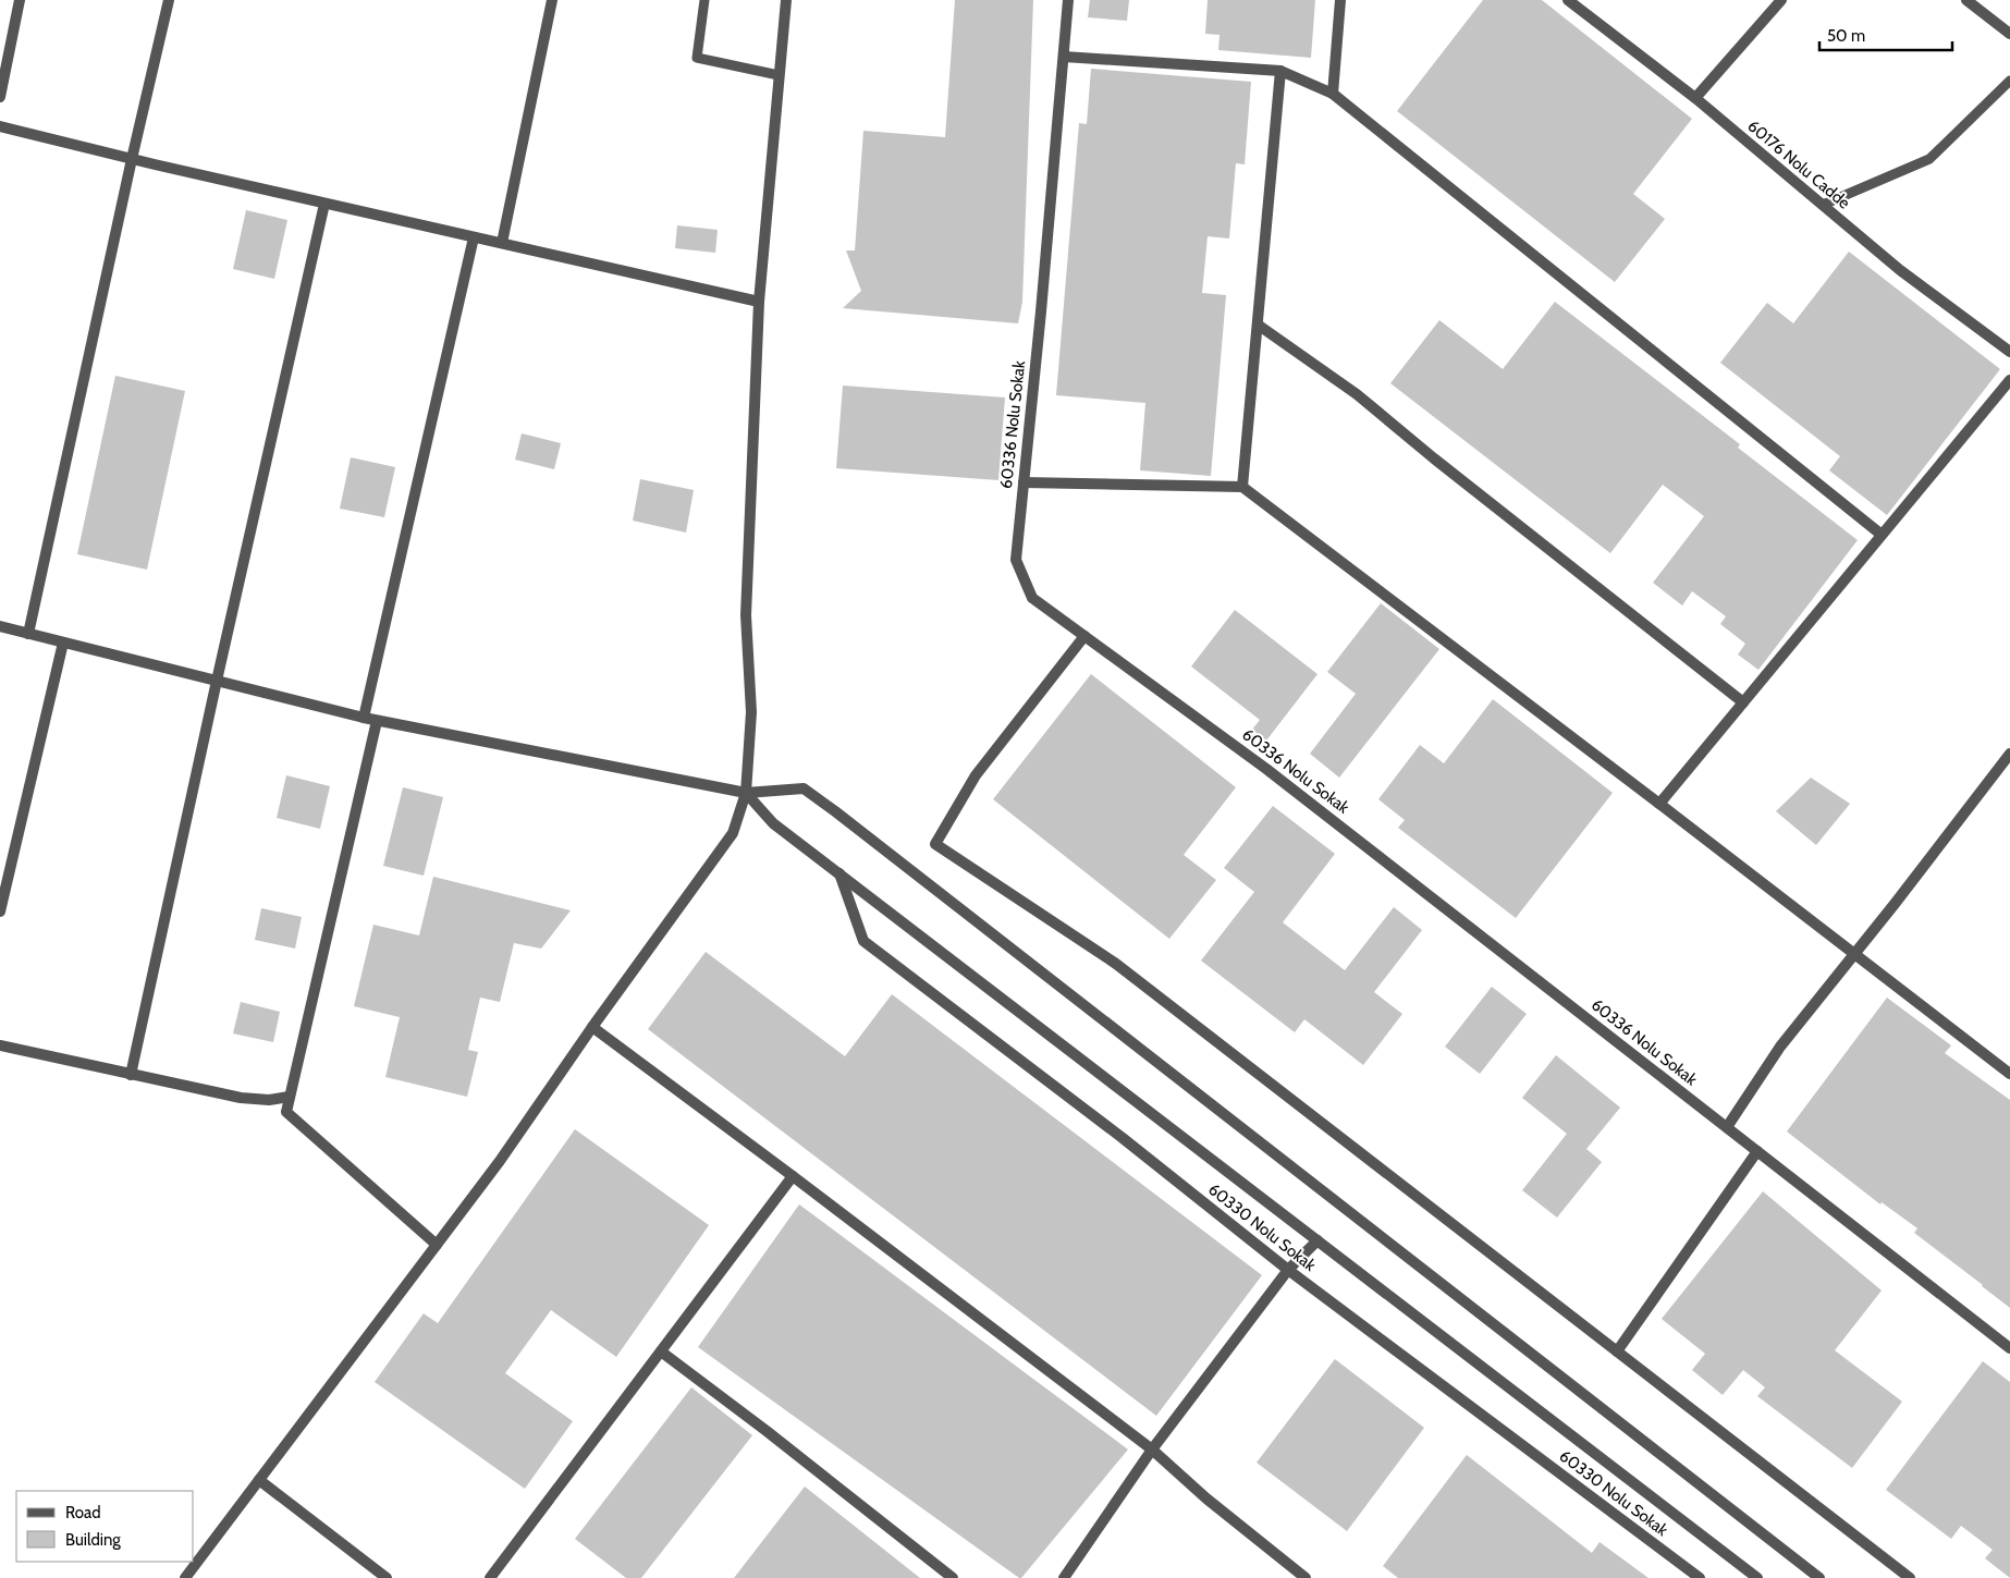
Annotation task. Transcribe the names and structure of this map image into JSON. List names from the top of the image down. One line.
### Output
{"streets":{"street":["60176 Nolu Cadde","60336 Nolu Sokak","60330 Nolu Sokak"]},"legend":["Road","Building"],"scale_bar":"50 m"}
